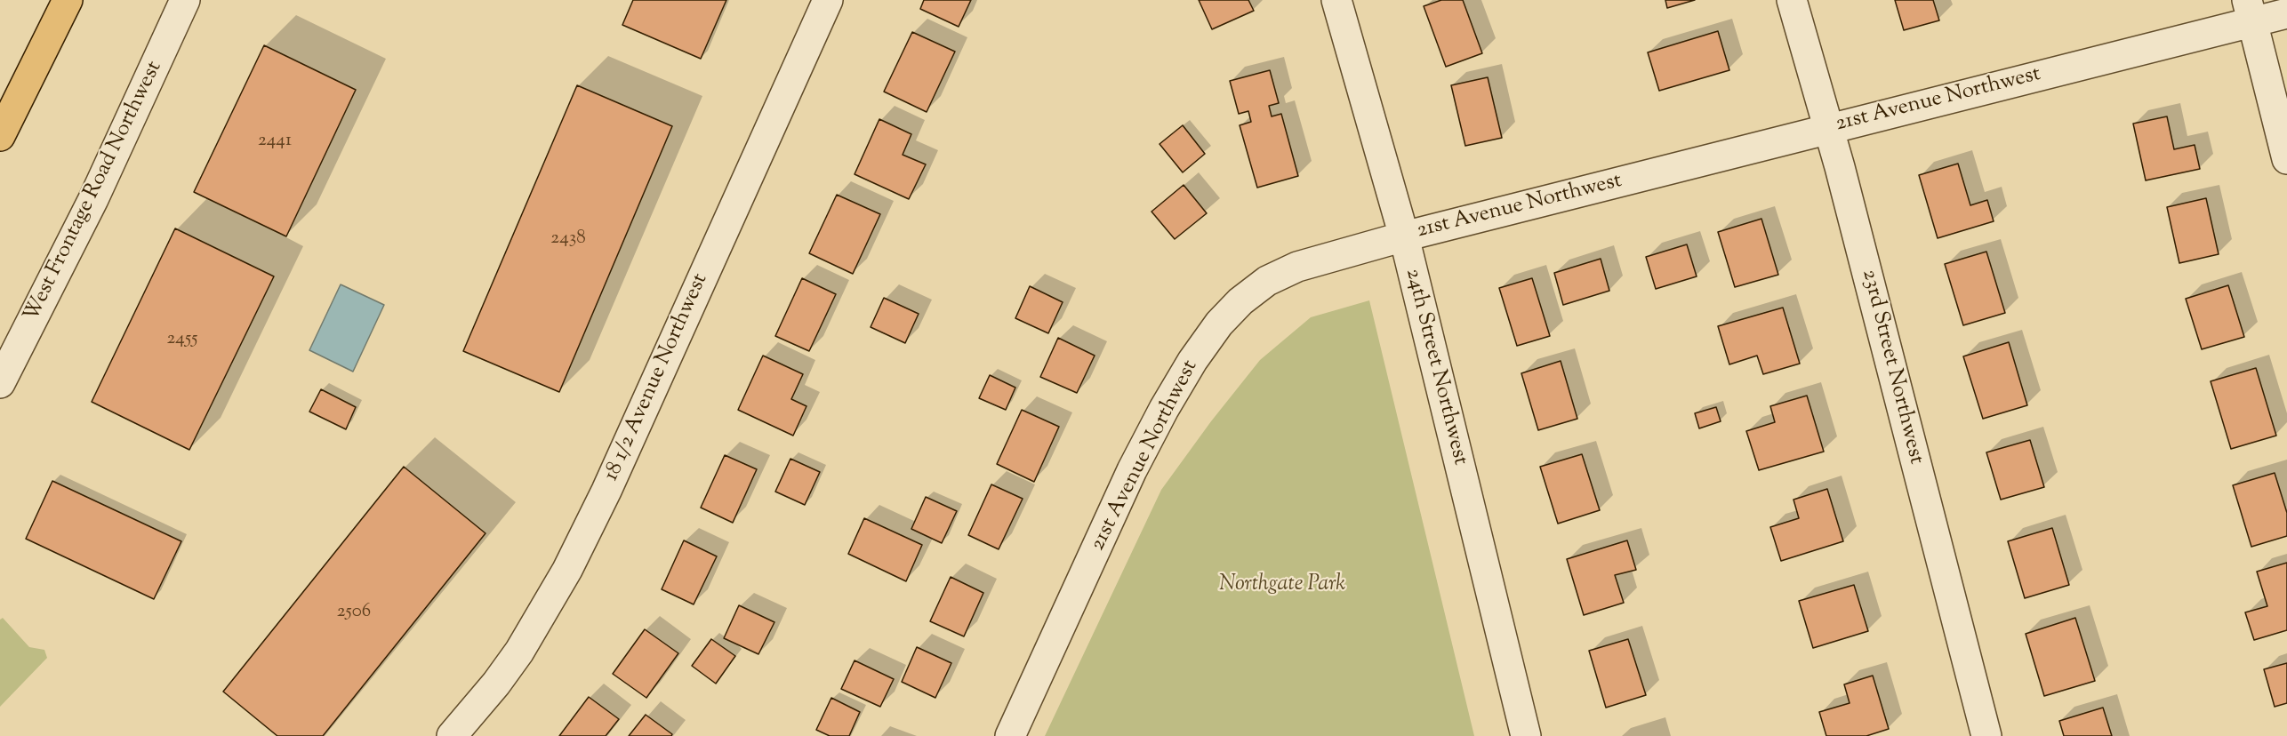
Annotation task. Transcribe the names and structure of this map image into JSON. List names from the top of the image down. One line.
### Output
{"streets":{"street":["21st Avenue Northwest","West Frontage Road Northwest","24th Street Northwest","23rd Street Northwest","18 1/2 Avenue Northwest"]},"crossings":[["21st Avenue Northwest","24th Street Northwest"],["21st Avenue Northwest","23rd Street Northwest"]],"parks":["Northgate Park"],"house_numbers":["2441","2438","2455","2506"]}
